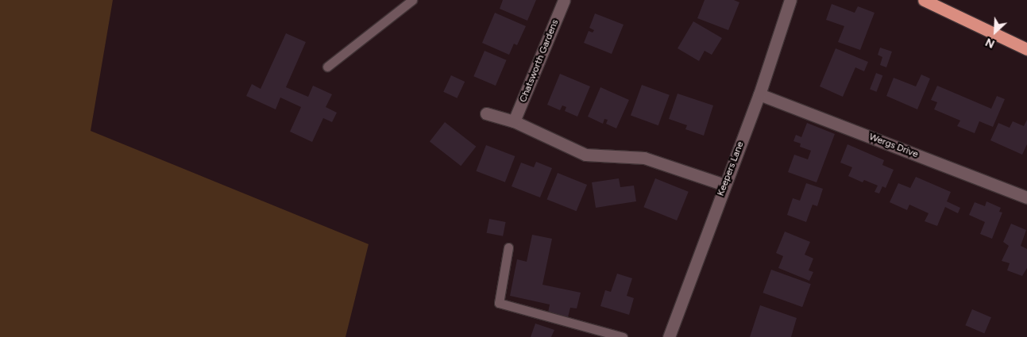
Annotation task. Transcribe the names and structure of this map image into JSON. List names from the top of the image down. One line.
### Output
{"streets":{"street":["Chatsworth Gardens","Wergs Drive","Keepers Lane"]},"crossings":[["Wergs Drive","Keepers Lane"]],"north":"bottom left"}
